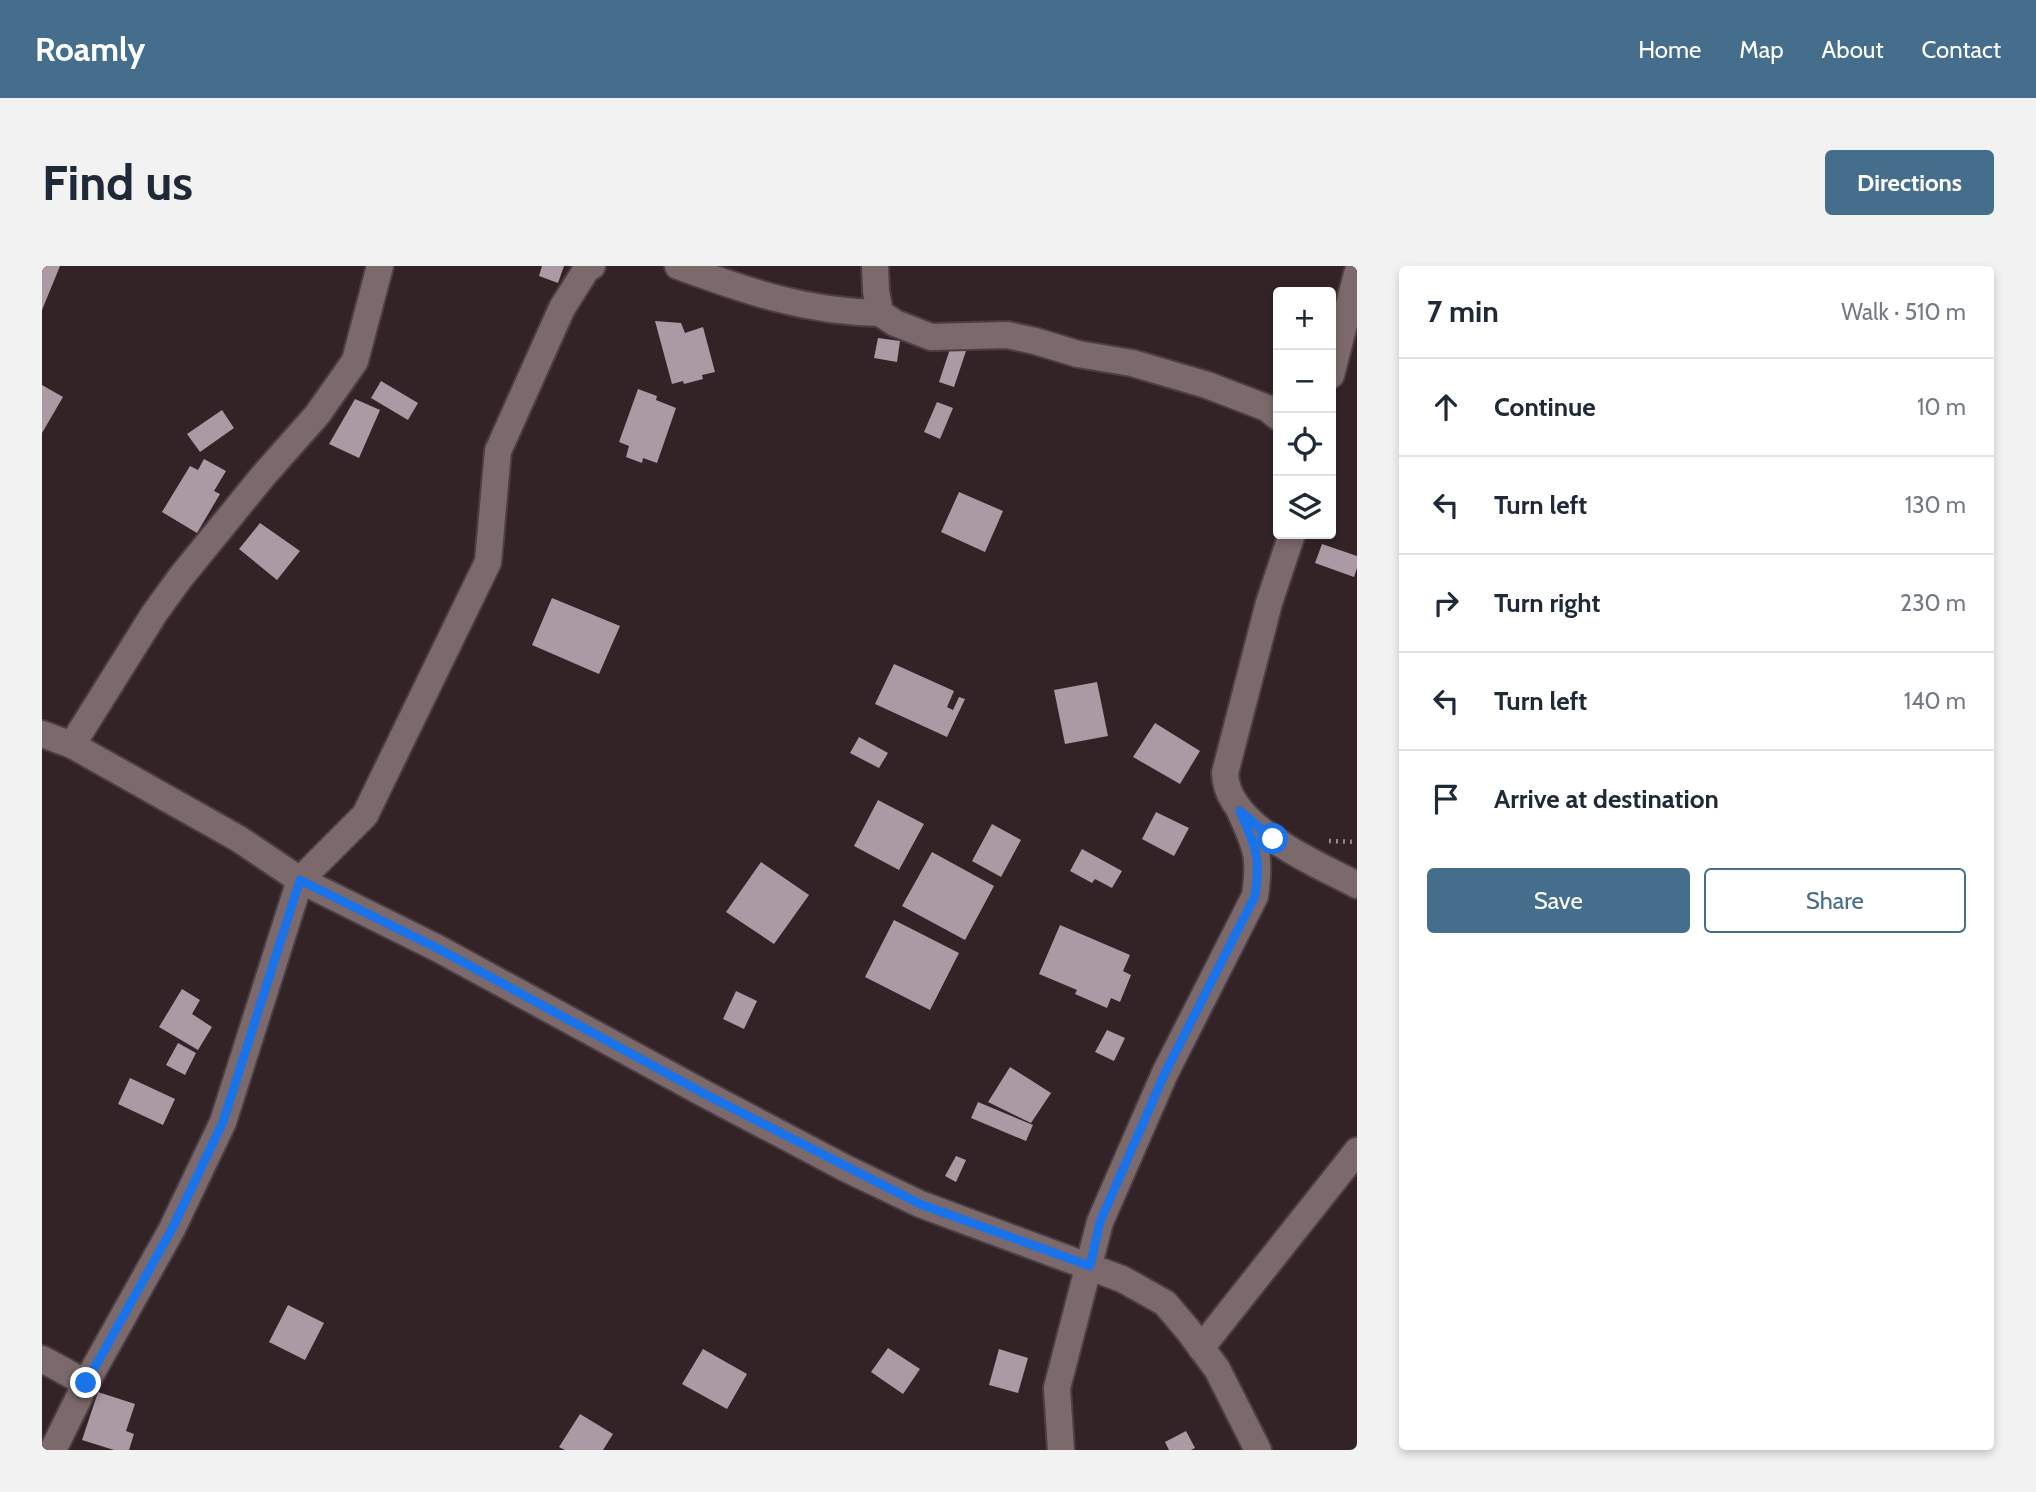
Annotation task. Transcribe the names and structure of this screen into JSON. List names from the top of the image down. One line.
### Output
{"page":{"header":"Roamly","nav":["Home","Map","About","Contact"],"buttons":["Directions",["Save","Share"]],"title":"Find us","heading":["7 min","Walk · 510 m"],"map_buttons":["+","−"],"list":[["Continue","10 m"],["Turn left","130 m"],["Turn right","230 m"],["Turn left","140 m"],"Arrive at destination"]}}
